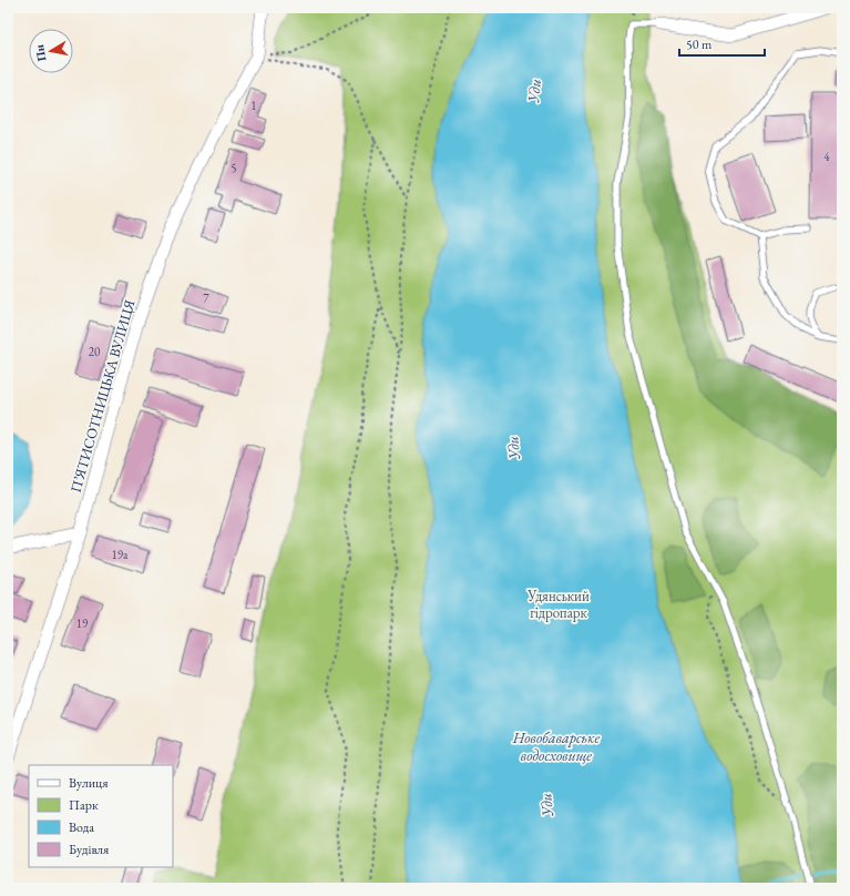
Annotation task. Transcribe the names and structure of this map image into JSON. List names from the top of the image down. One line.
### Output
{"streets":{"street":["П’ЯТИСОТНИЦЬКА ВУЛИЦЯ"]},"water":["Уди","Новобаварське водосховище"],"parks":["Удянський гідропарк"],"house_numbers":["1","4","5","7","20","19а","19"],"legend":["Вулиця","Парк","Вода","Будівля"],"scale_bar":"50 m","north":"left"}
